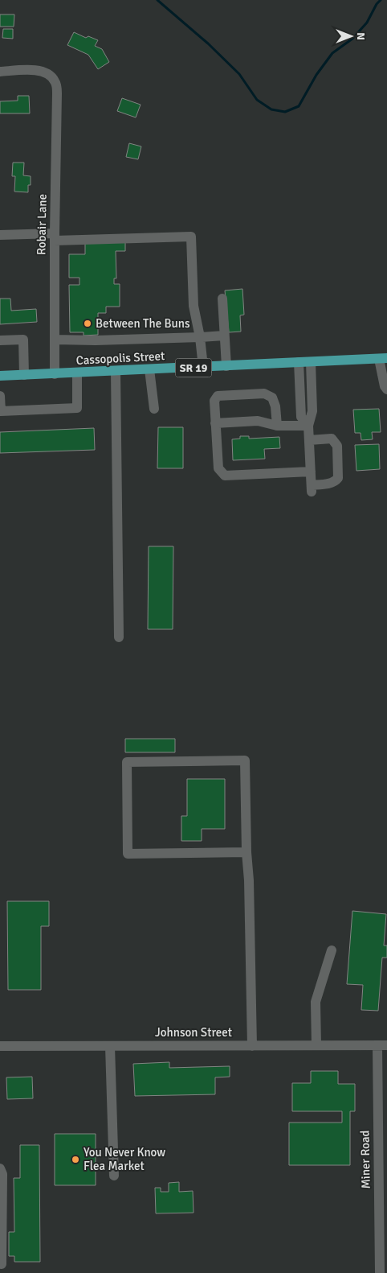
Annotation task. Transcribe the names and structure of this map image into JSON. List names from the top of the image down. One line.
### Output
{"streets":{"main road":["Cassopolis Street","SR 19"],"street":["Robair Lane","Johnson Street","Miner Road"]},"crossings":[["Robair Lane","Cassopolis Street"],["Johnson Street","Miner Road"]],"places":["Between The Buns","You Never Know Flea Market"],"north":"right"}
